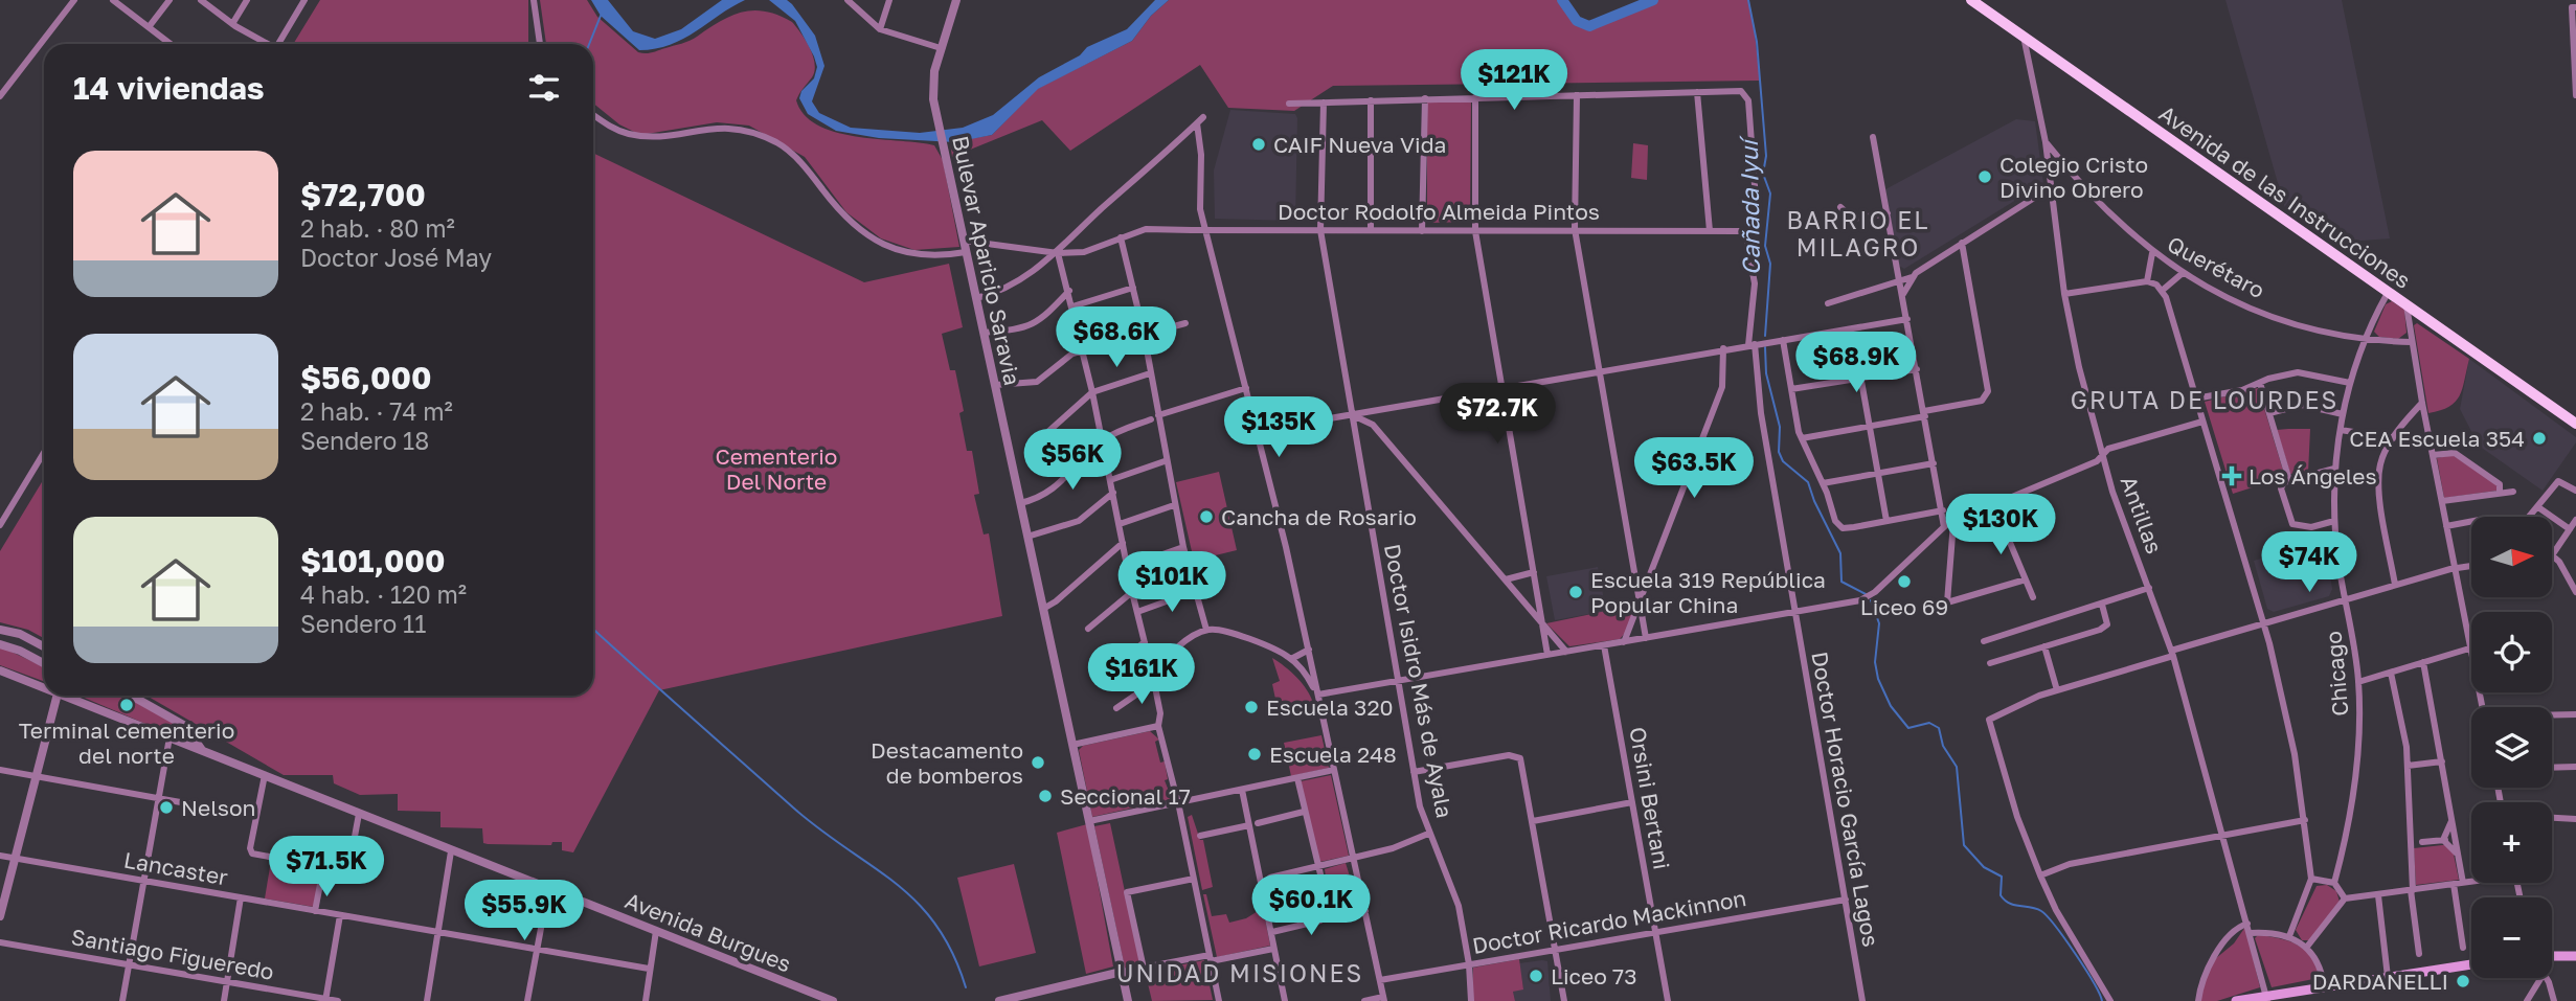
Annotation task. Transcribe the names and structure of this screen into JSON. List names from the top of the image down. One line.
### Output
{"streets":{"main road":["Avenida de las Instrucciones"],"street":["Doctor Rodolfo Almeida Pintos","Bulevar Aparicio Saravia","Querétaro","Antillas","Chicago","Doctor Isidro Más de Ayala","Orsini Bertani","Doctor Horacio García Lagos","Lancaster","Doctor Ricardo Mackinnon","Avenida Burgues","Santiago Figueredo"]},"crossings":[["Avenida de las Instrucciones","Antillas"],["Avenida de las Instrucciones","Chicago"],["Doctor Rodolfo Almeida Pintos","Doctor Isidro Más de Ayala"],["Doctor Rodolfo Almeida Pintos","Doctor Horacio García Lagos"],["Querétaro","Antillas"],["Querétaro","Chicago"],["Doctor Isidro Más de Ayala","Doctor Ricardo Mackinnon"],["Orsini Bertani","Doctor Ricardo Mackinnon"],["Doctor Horacio García Lagos","Doctor Ricardo Mackinnon"]],"districts":["BARRIO EL MILAGRO","GRUTA DE LOURDES","UNIDAD MISIONES"],"water":["Cañada Iyuí"],"parks":["Cementerio Del Norte"],"places":{"other":["CAIF Nueva Vida","Colegio Cristo Divino Obrero","CEA Escuela 354","Cancha de Rosario","Liceo 69","Escuela 319 República Popular China","Terminal cementerio del norte","Escuela 320","Escuela 248","Destacamento de bomberos","Seccional 17","Nelson","Liceo 73","DARDANELLI"],"health":["Los Ángeles"]},"north":"right","page":{"heading":"14 viviendas","price":["$121K","$68.6K","$68.9K","$72.7K","$135K","$56K","$63.5K","$130K","$74K","$101K","$161K","$71.5K","$60.1K","$55.9K"],"list":[{"name":"$72,700","note":"2 hab. · 80 m² · Doctor José May"},{"name":"$56,000","note":"2 hab. · 74 m² · Sendero 18"},{"name":"$101,000","note":"4 hab. · 120 m² · Sendero 11"}],"map_buttons":["+","−"]}}
